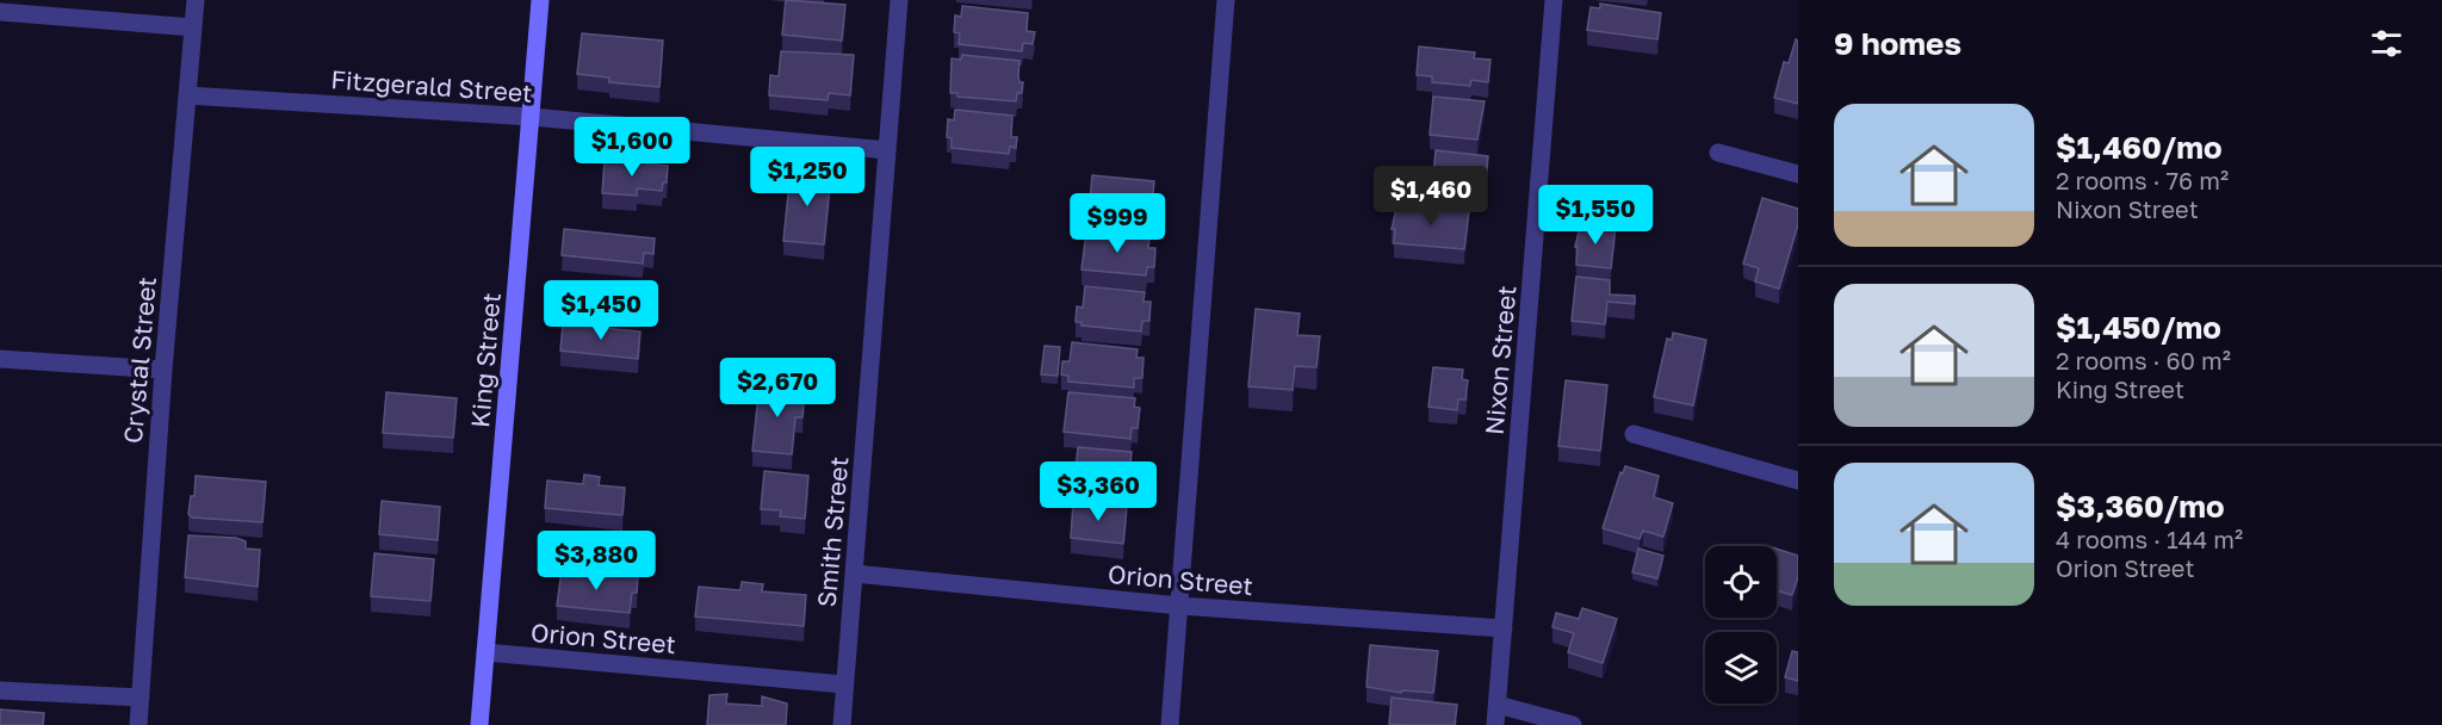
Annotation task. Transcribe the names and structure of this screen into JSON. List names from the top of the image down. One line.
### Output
{"streets":{"street":["Fitzgerald Street","Crystal Street","King Street","Nixon Street","Smith Street","Orion Street"]},"crossings":[["Fitzgerald Street","Crystal Street"],["Fitzgerald Street","King Street"],["Fitzgerald Street","Smith Street"],["King Street","Orion Street"],["Nixon Street","Orion Street"],["Smith Street","Orion Street"]],"page":{"heading":"9 homes","list":[{"name":"$1,460/mo","note":"2 rooms · 76 m² · Nixon Street"},{"name":"$1,450/mo","note":"2 rooms · 60 m² · King Street"},{"name":"$3,360/mo","note":"4 rooms · 144 m² · Orion Street"}],"price":["$1,600","$1,250","$1,460","$1,550","$999","$1,450","$2,670","$3,360","$3,880"]}}
